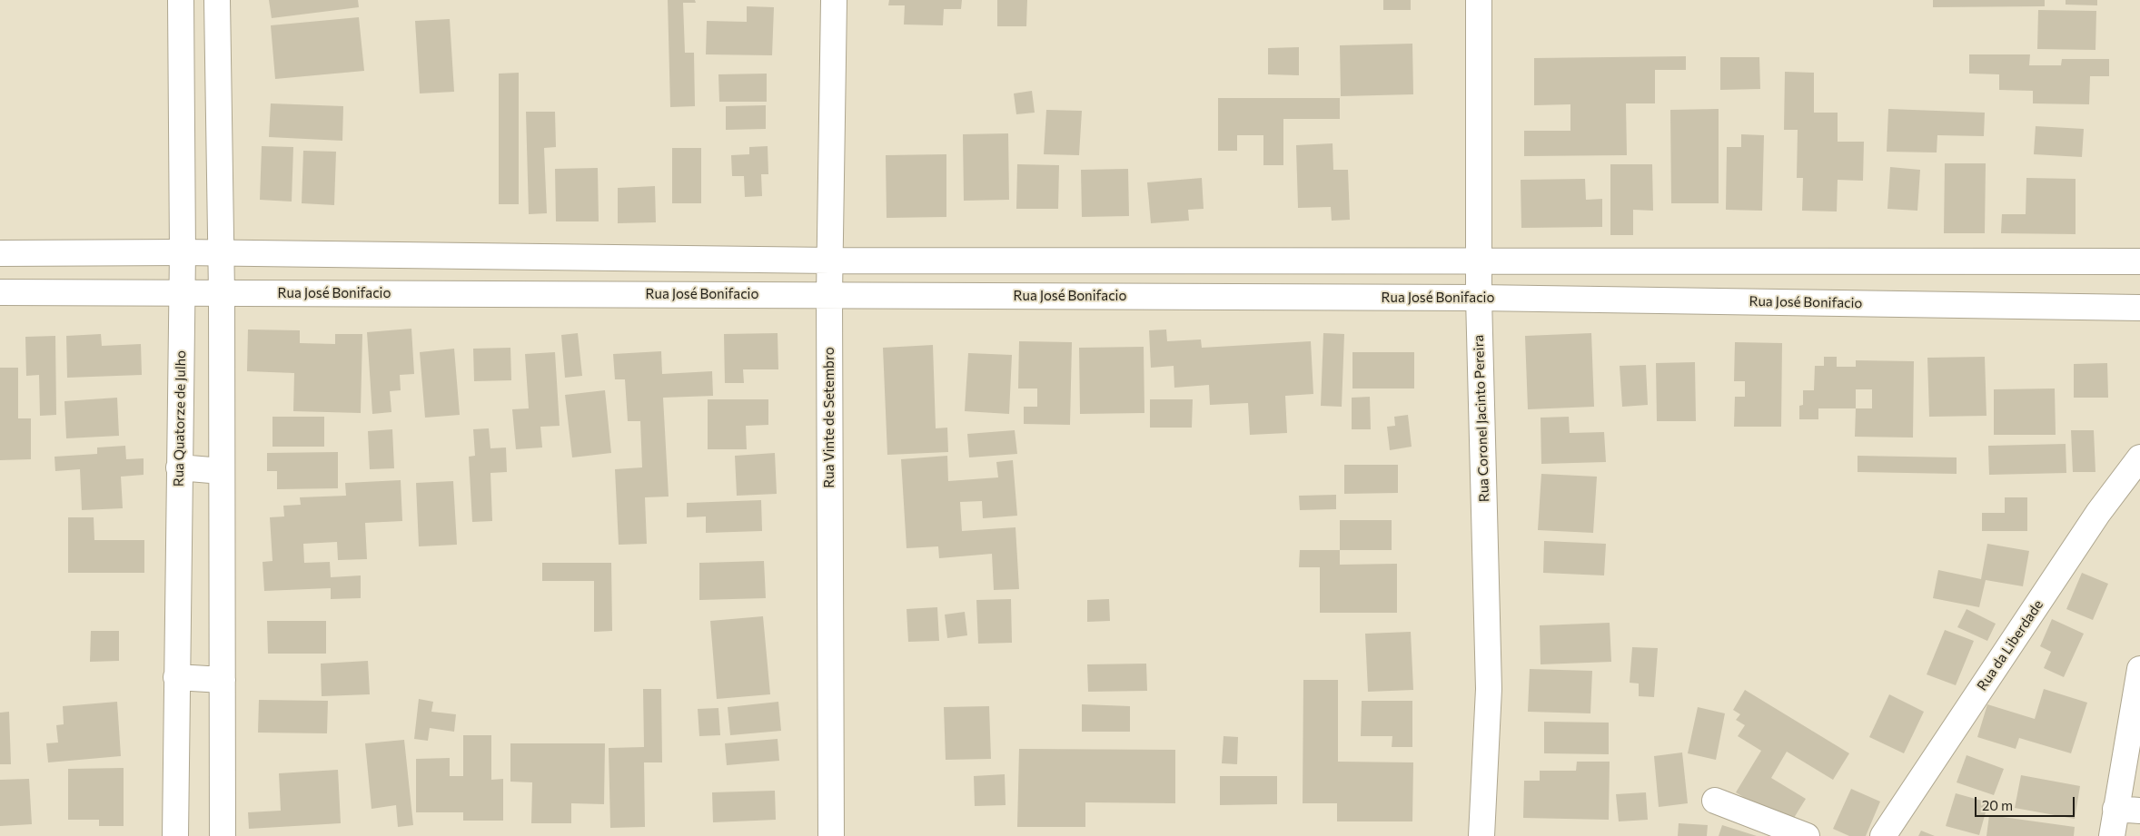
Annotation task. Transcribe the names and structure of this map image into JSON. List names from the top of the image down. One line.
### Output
{"streets":{"street":["Rua José Bonifacio","Rua Vinte de Setembro","Rua Quatorze de Julho","Rua Coronel Jacinto Pereira","Rua da Liberdade"]},"crossings":[["Rua José Bonifacio","Rua Vinte de Setembro"],["Rua José Bonifacio","Rua Quatorze de Julho"],["Rua José Bonifacio","Rua Coronel Jacinto Pereira"]],"scale_bar":"20 m"}
